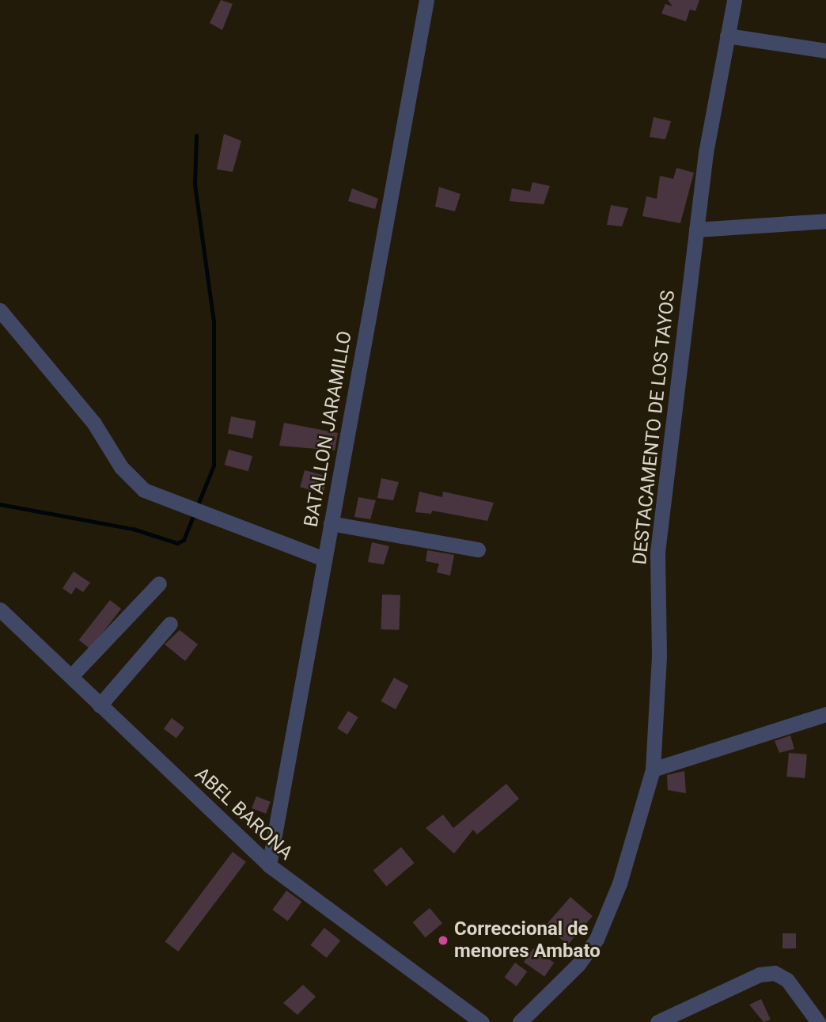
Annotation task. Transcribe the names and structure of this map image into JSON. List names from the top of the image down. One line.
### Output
{"streets":{"street":["DESTACAMENTO DE LOS TAYOS","BATALLON JARAMILLO","ABEL BARONA"]},"crossings":[["BATALLON JARAMILLO","ABEL BARONA"]],"places":["Correccional de menores Ambato"]}
